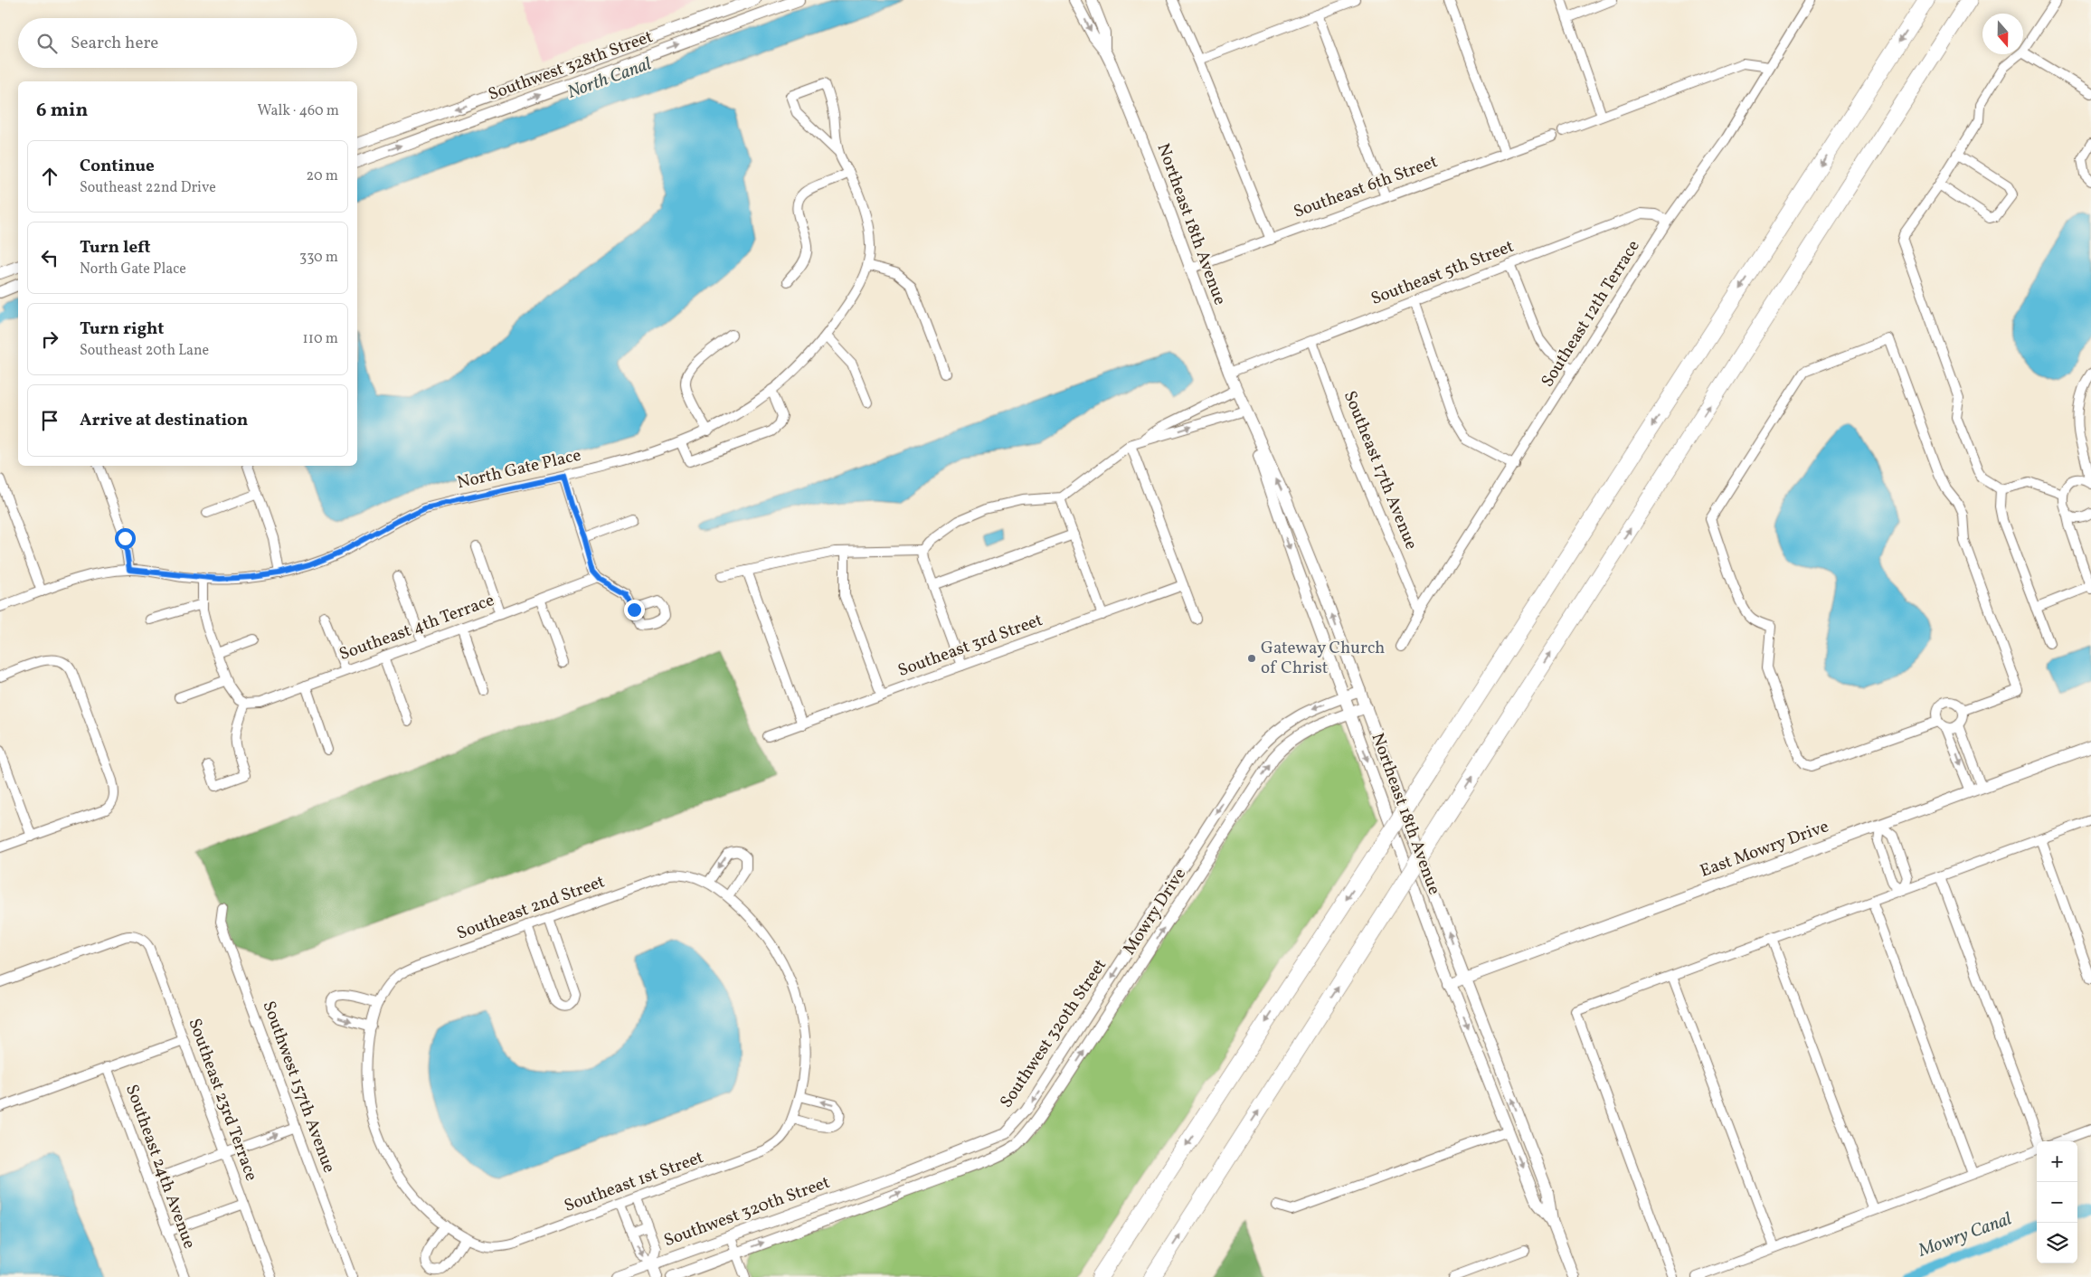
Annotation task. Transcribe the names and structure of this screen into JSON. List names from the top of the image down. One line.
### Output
{"streets":{"street":["Southwest 328th Street","Southeast 6th Street","Northeast 18th Avenue","Southeast 5th Street","Southeast 12th Terrace","North Gate Place","Southeast 17th Avenue","Southeast 4th Terrace","Southeast 3rd Street","East Mowry Drive","Southeast 2nd Street","Mowry Drive","Southwest 320th Street","Southwest 157th Avenue","Southeast 23rd Terrace","Southeast 24th Avenue","Southeast 1st Street"]},"crossings":[["Southeast 6th Street","Northeast 18th Avenue"],["Northeast 18th Avenue","Southeast 5th Street"],["Northeast 18th Avenue","East Mowry Drive"],["Northeast 18th Avenue","Mowry Drive"],["Northeast 18th Avenue","Southwest 320th Street"],["Southeast 5th Street","Southeast 12th Terrace"],["Southeast 5th Street","Southeast 17th Avenue"],["Southeast 12th Terrace","Southeast 17th Avenue"],["Southeast 2nd Street","Southeast 1st Street"],["Mowry Drive","Southwest 320th Street"]],"one_way":["Mowry Drive"],"water":["North Canal","Mowry Canal"],"places":["Gateway Church of Christ"],"north":"bottom","page":{"search":"Search here","heading":["6 min","Walk · 460 m"],"list":[["Continue","Southeast 22nd Drive","20 m"],["Turn left","North Gate Place","330 m"],["Turn right","Southeast 20th Lane","110 m"],"Arrive at destination"],"map_buttons":["+","−"]}}
